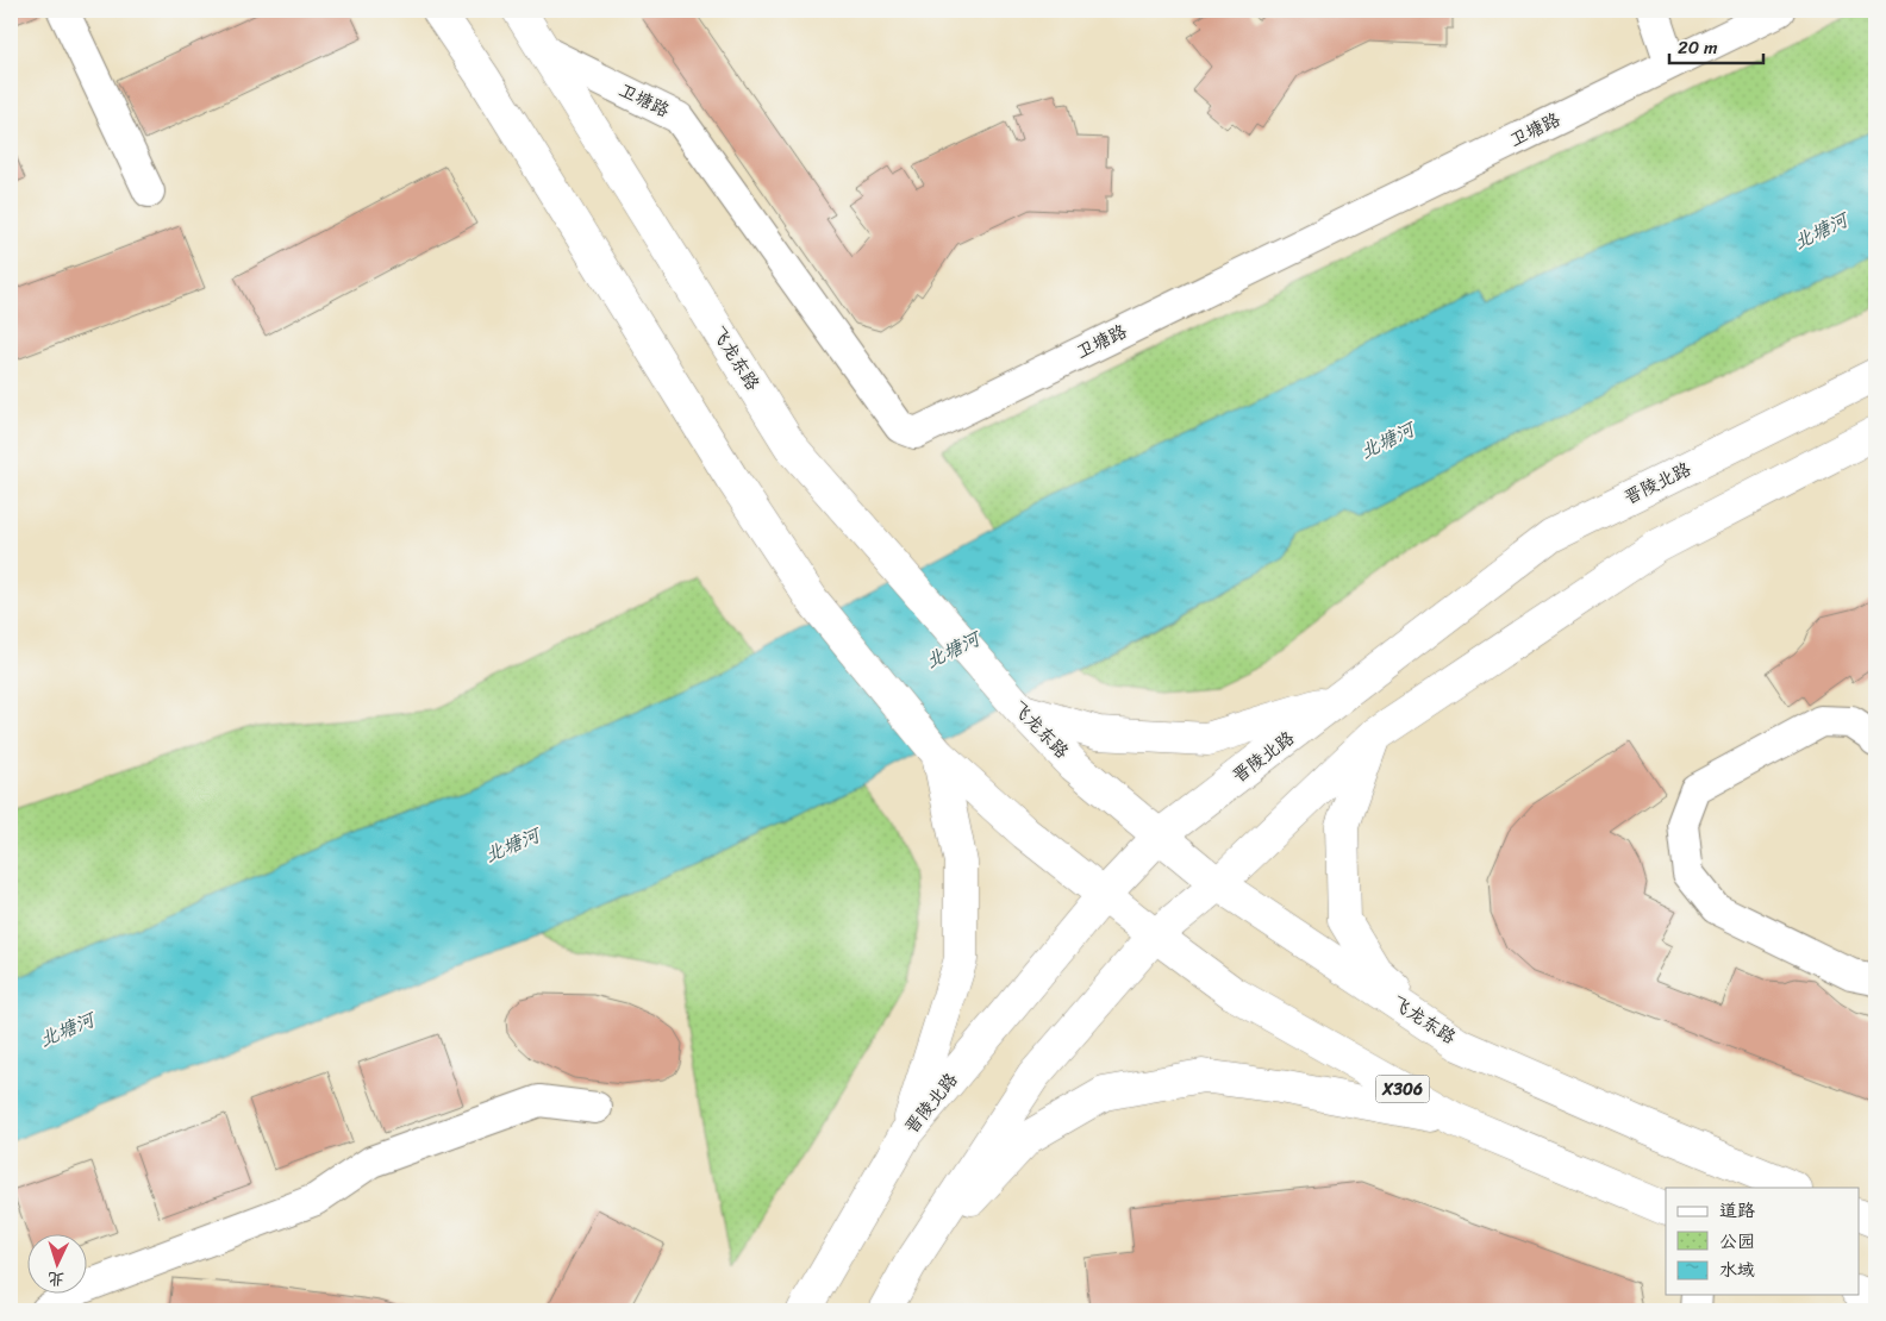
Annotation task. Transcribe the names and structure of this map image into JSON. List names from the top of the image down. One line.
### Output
{"streets":{"main road":["飞龙东路","晋陵北路","X306"],"street":["卫塘路"]},"crossings":[["卫塘路","飞龙东路"],["飞龙东路","晋陵北路"]],"water":["北塘河"],"legend":["道路","公园","水域"],"scale_bar":"20 m","north":"bottom"}
